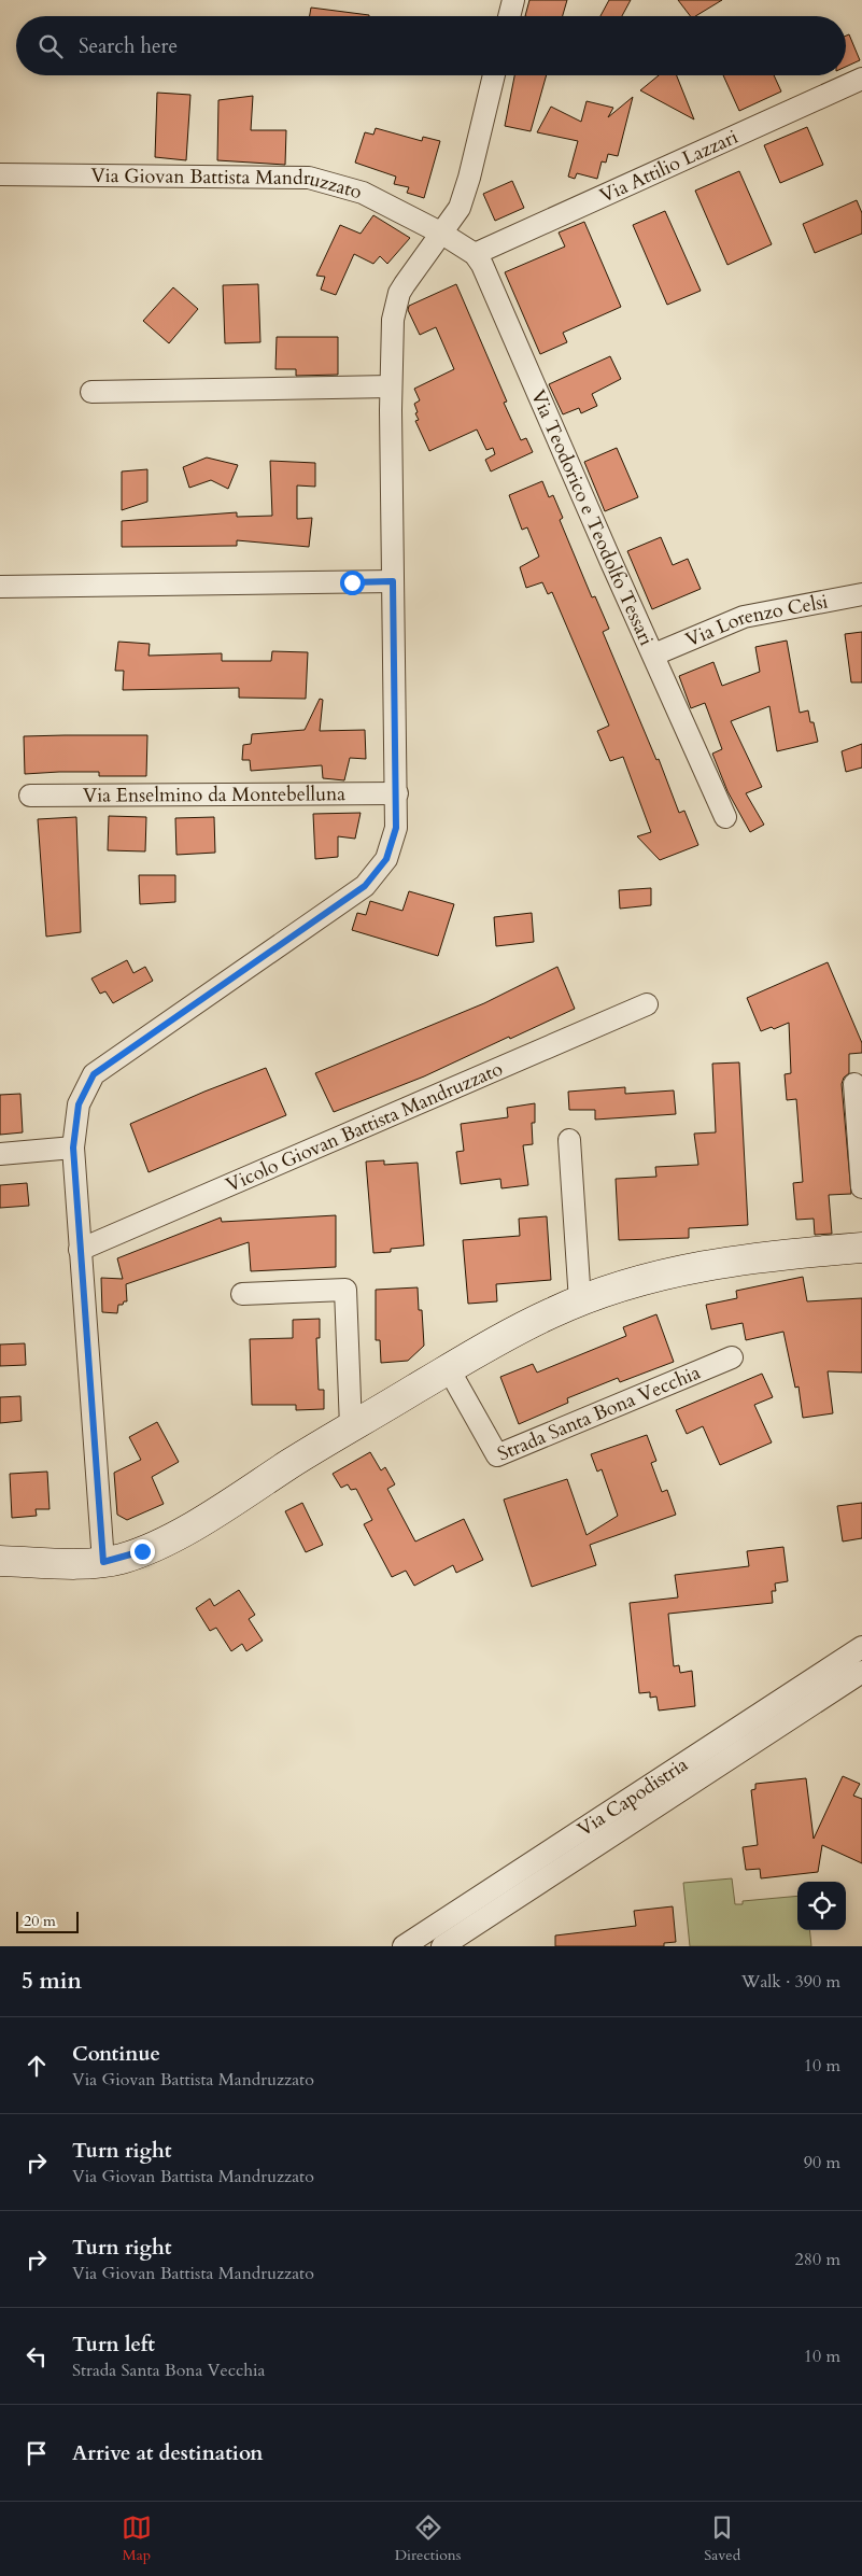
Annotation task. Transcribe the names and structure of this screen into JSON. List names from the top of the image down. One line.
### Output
{"streets":{"street":["Via Attilio Lazzari","Via Giovan Battista Mandruzzato","Via Teodorico e Teodolfo Tessari","Via Lorenzo Celsi","Via Enselmino da Montebelluna","Vicolo Giovan Battista Mandruzzato","Strada Santa Bona Vecchia","Via Capodistria"]},"crossings":[["Via Attilio Lazzari","Via Teodorico e Teodolfo Tessari"],["Via Giovan Battista Mandruzzato","Via Teodorico e Teodolfo Tessari"],["Via Teodorico e Teodolfo Tessari","Via Lorenzo Celsi"]],"scale_bar":"20 m","page":{"search":"Search here","scale":"20 m","heading":["5 min","Walk · 390 m"],"list":[["Continue","Via Giovan Battista Mandruzzato","10 m"],["Turn right","Via Giovan Battista Mandruzzato","90 m"],["Turn right","Via Giovan Battista Mandruzzato","280 m"],["Turn left","Strada Santa Bona Vecchia","10 m"],"Arrive at destination"],"nav":["Map","Directions","Saved"]}}
